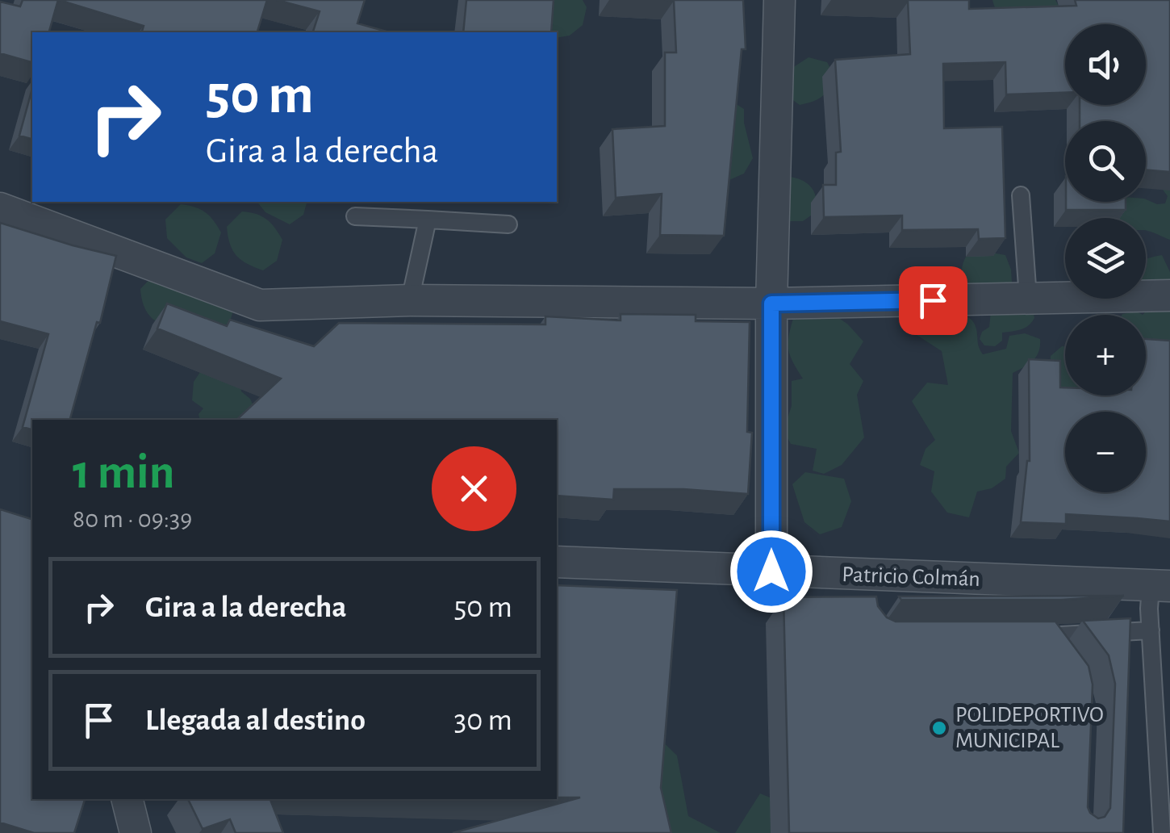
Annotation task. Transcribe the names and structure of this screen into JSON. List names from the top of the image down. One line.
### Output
{"streets":{"street":["Patricio Colmán"]},"places":["POLIDEPORTIVO MUNICIPAL"],"page":{"map_buttons":["+","−"],"turn":["50 m","Gira a la derecha"],"heading":["1 min","80 m · 09:39"],"list":[{"name":"Gira a la derecha","value":"50 m"},{"name":"Llegada al destino","value":"30 m"}]}}
